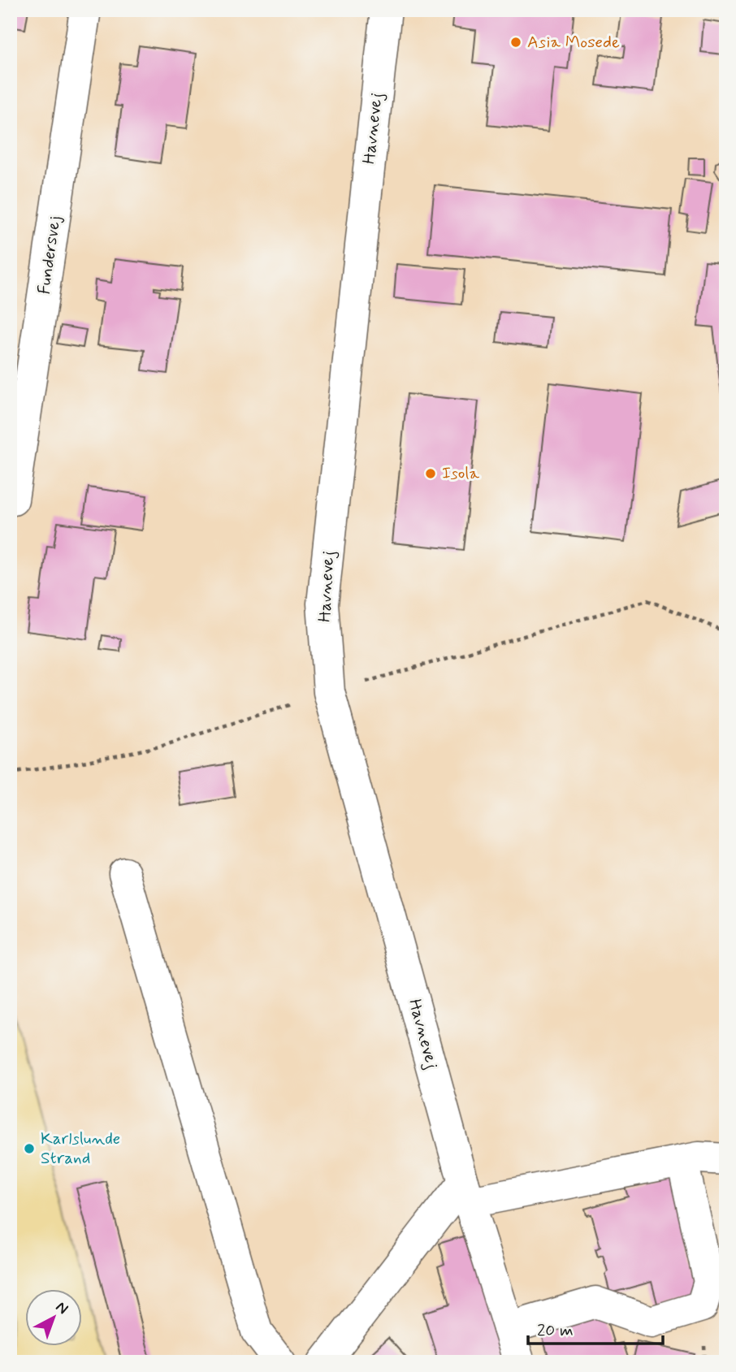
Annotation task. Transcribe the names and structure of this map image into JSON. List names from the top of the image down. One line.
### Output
{"streets":{"street":["Havnevej","Fundersvej"]},"places":["Asia Mosede","Isola","Karlslunde Strand"],"scale_bar":"20 m","north":"top right"}
